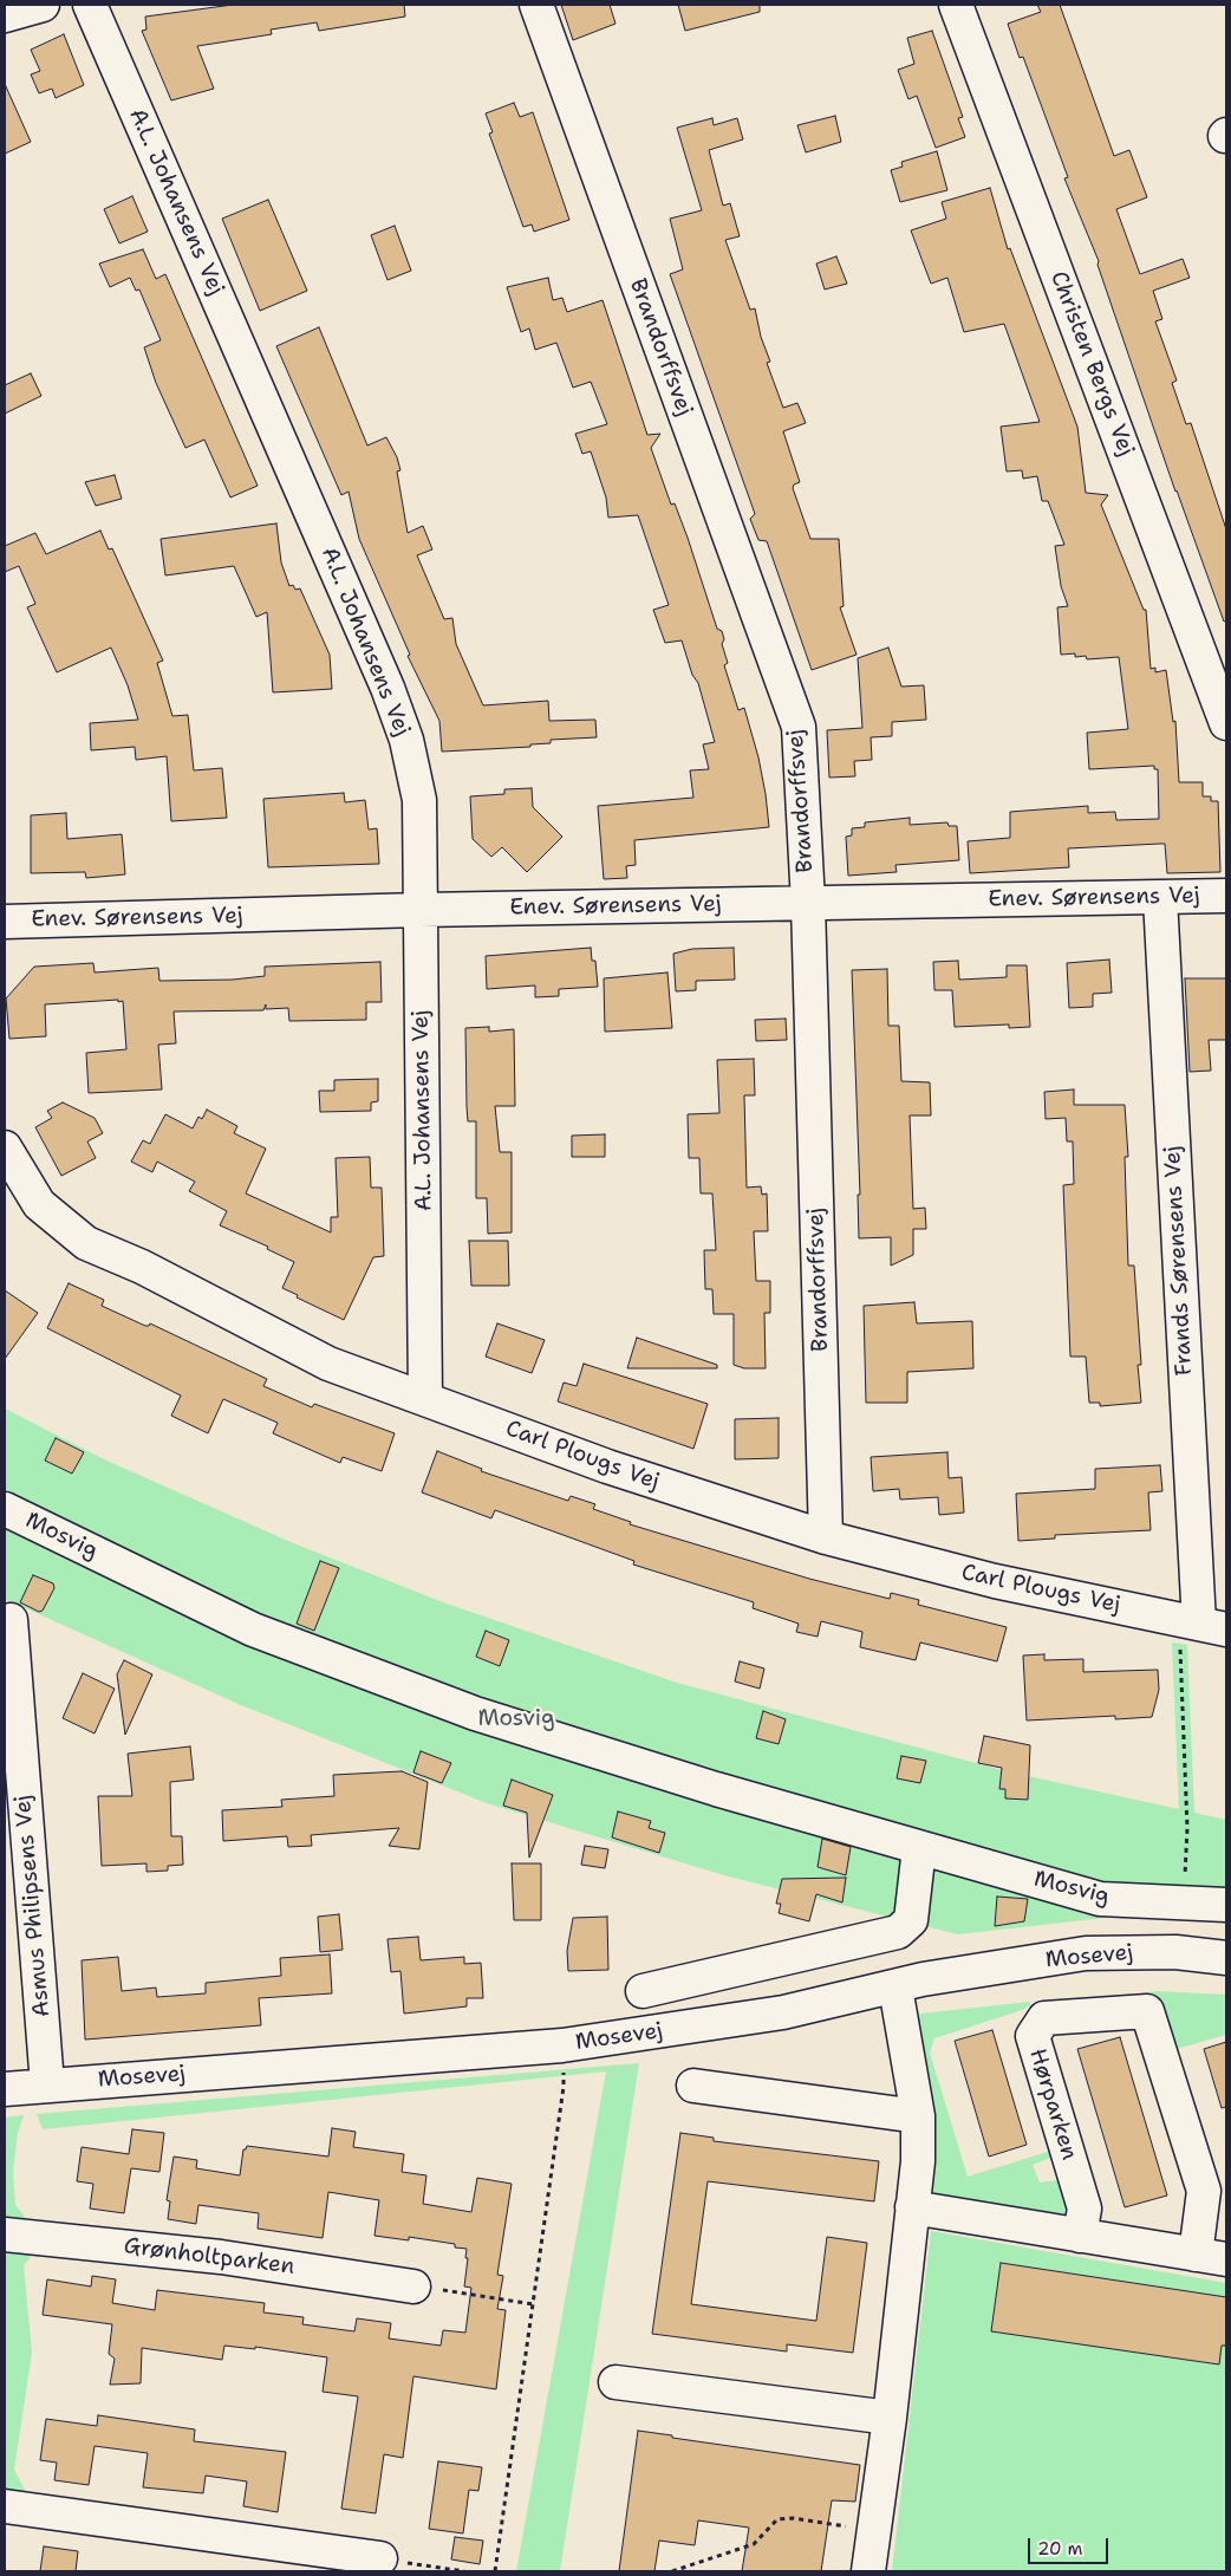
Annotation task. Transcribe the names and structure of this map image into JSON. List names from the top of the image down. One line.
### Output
{"streets":{"street":["A.L. Johansens Vej","Brandorffsvej","Christen Bergs Vej","Enev. Sørensens Vej","Frands Sørensens Vej","Carl Plougs Vej","Mosvig","Asmus Philipsens Vej","Mosevej","Hørparken","Grønholtparken"]},"crossings":[["A.L. Johansens Vej","Enev. Sørensens Vej"],["A.L. Johansens Vej","Carl Plougs Vej"],["Brandorffsvej","Enev. Sørensens Vej"],["Brandorffsvej","Carl Plougs Vej"],["Enev. Sørensens Vej","Frands Sørensens Vej"],["Frands Sørensens Vej","Carl Plougs Vej"],["Asmus Philipsens Vej","Mosevej"]],"parks":["Mosvig"],"scale_bar":"20 m"}
